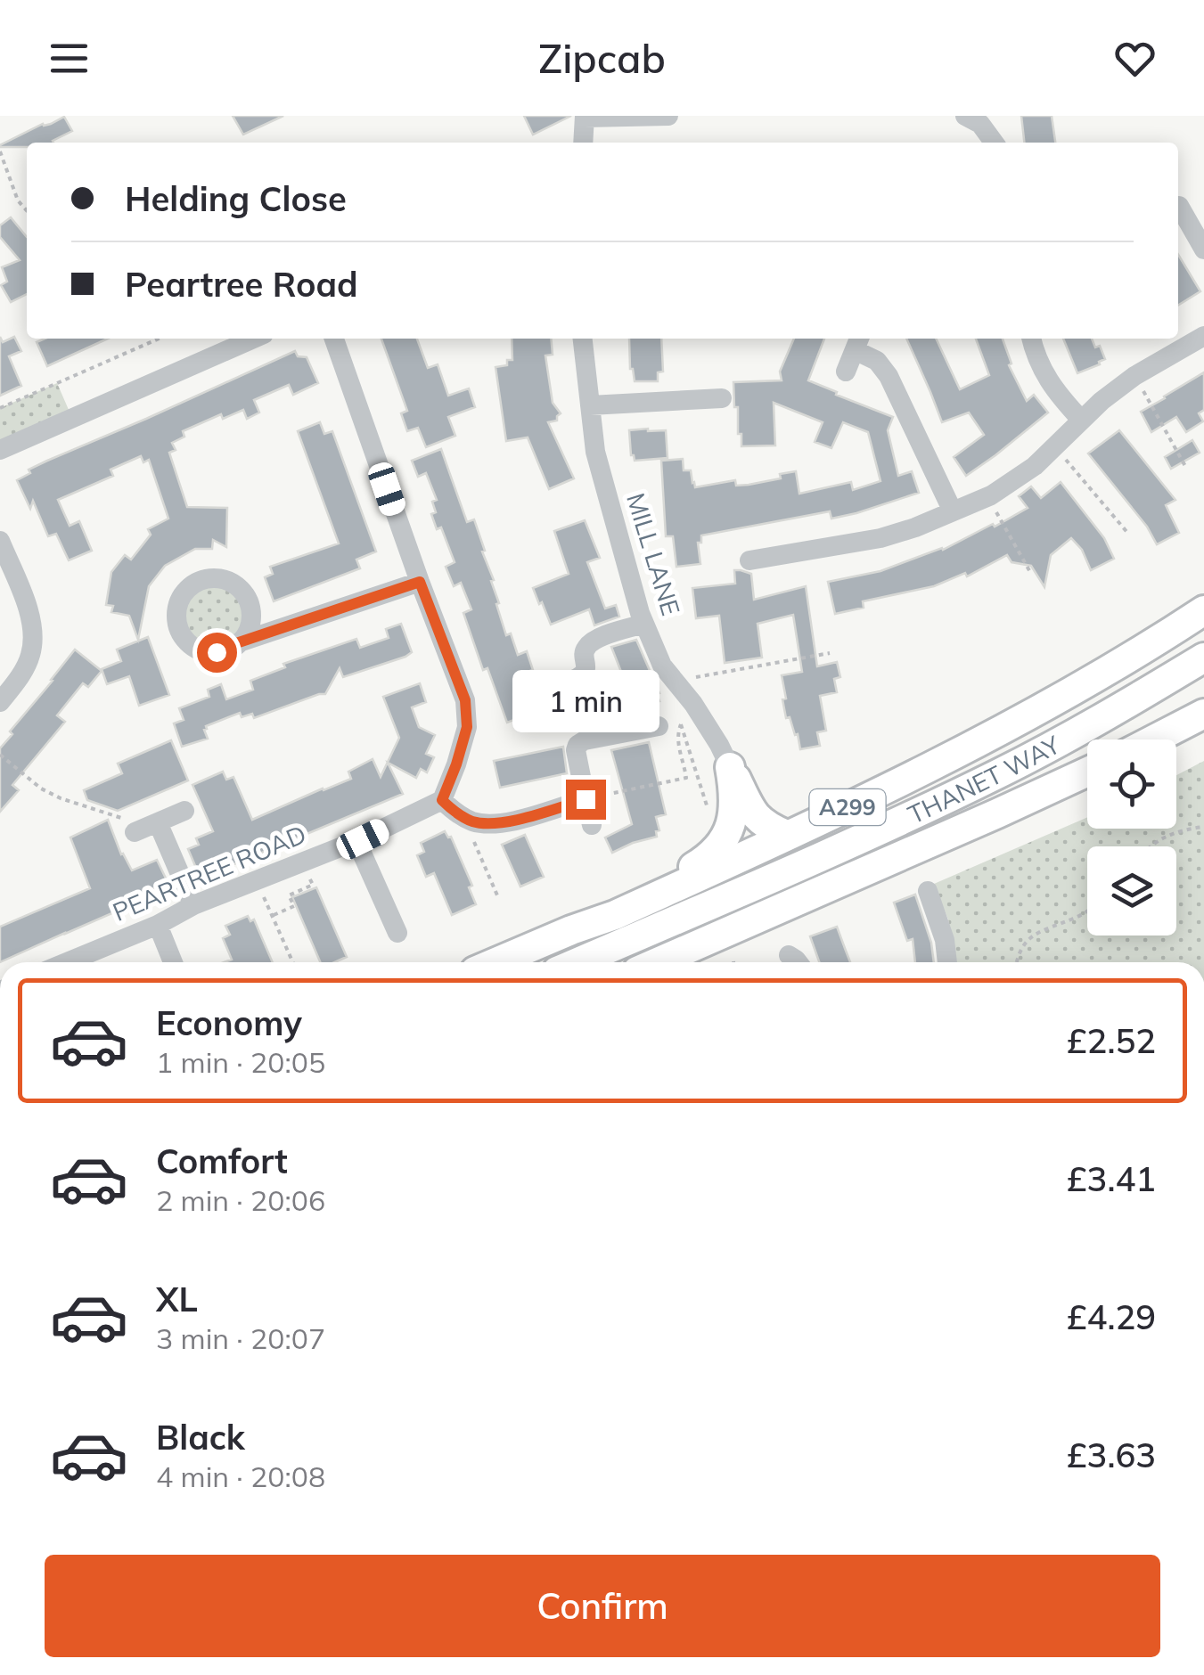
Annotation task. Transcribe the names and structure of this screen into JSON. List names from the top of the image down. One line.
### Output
{"streets":{"highway":["THANET WAY","A299"],"street":["MILL LANE","PEARTREE ROAD"]},"page":{"header":"Zipcab","banner":["Helding Close","Peartree Road"],"bubble":"1 min","list":[{"name":"Economy","note":"1 min · 20:05","value":"£2.52"},{"name":"Comfort","note":"2 min · 20:06","value":"£3.41"},{"name":"XL","note":"3 min · 20:07","value":"£4.29"},{"name":"Black","note":"4 min · 20:08","value":"£3.63"}],"buttons":"Confirm"}}
